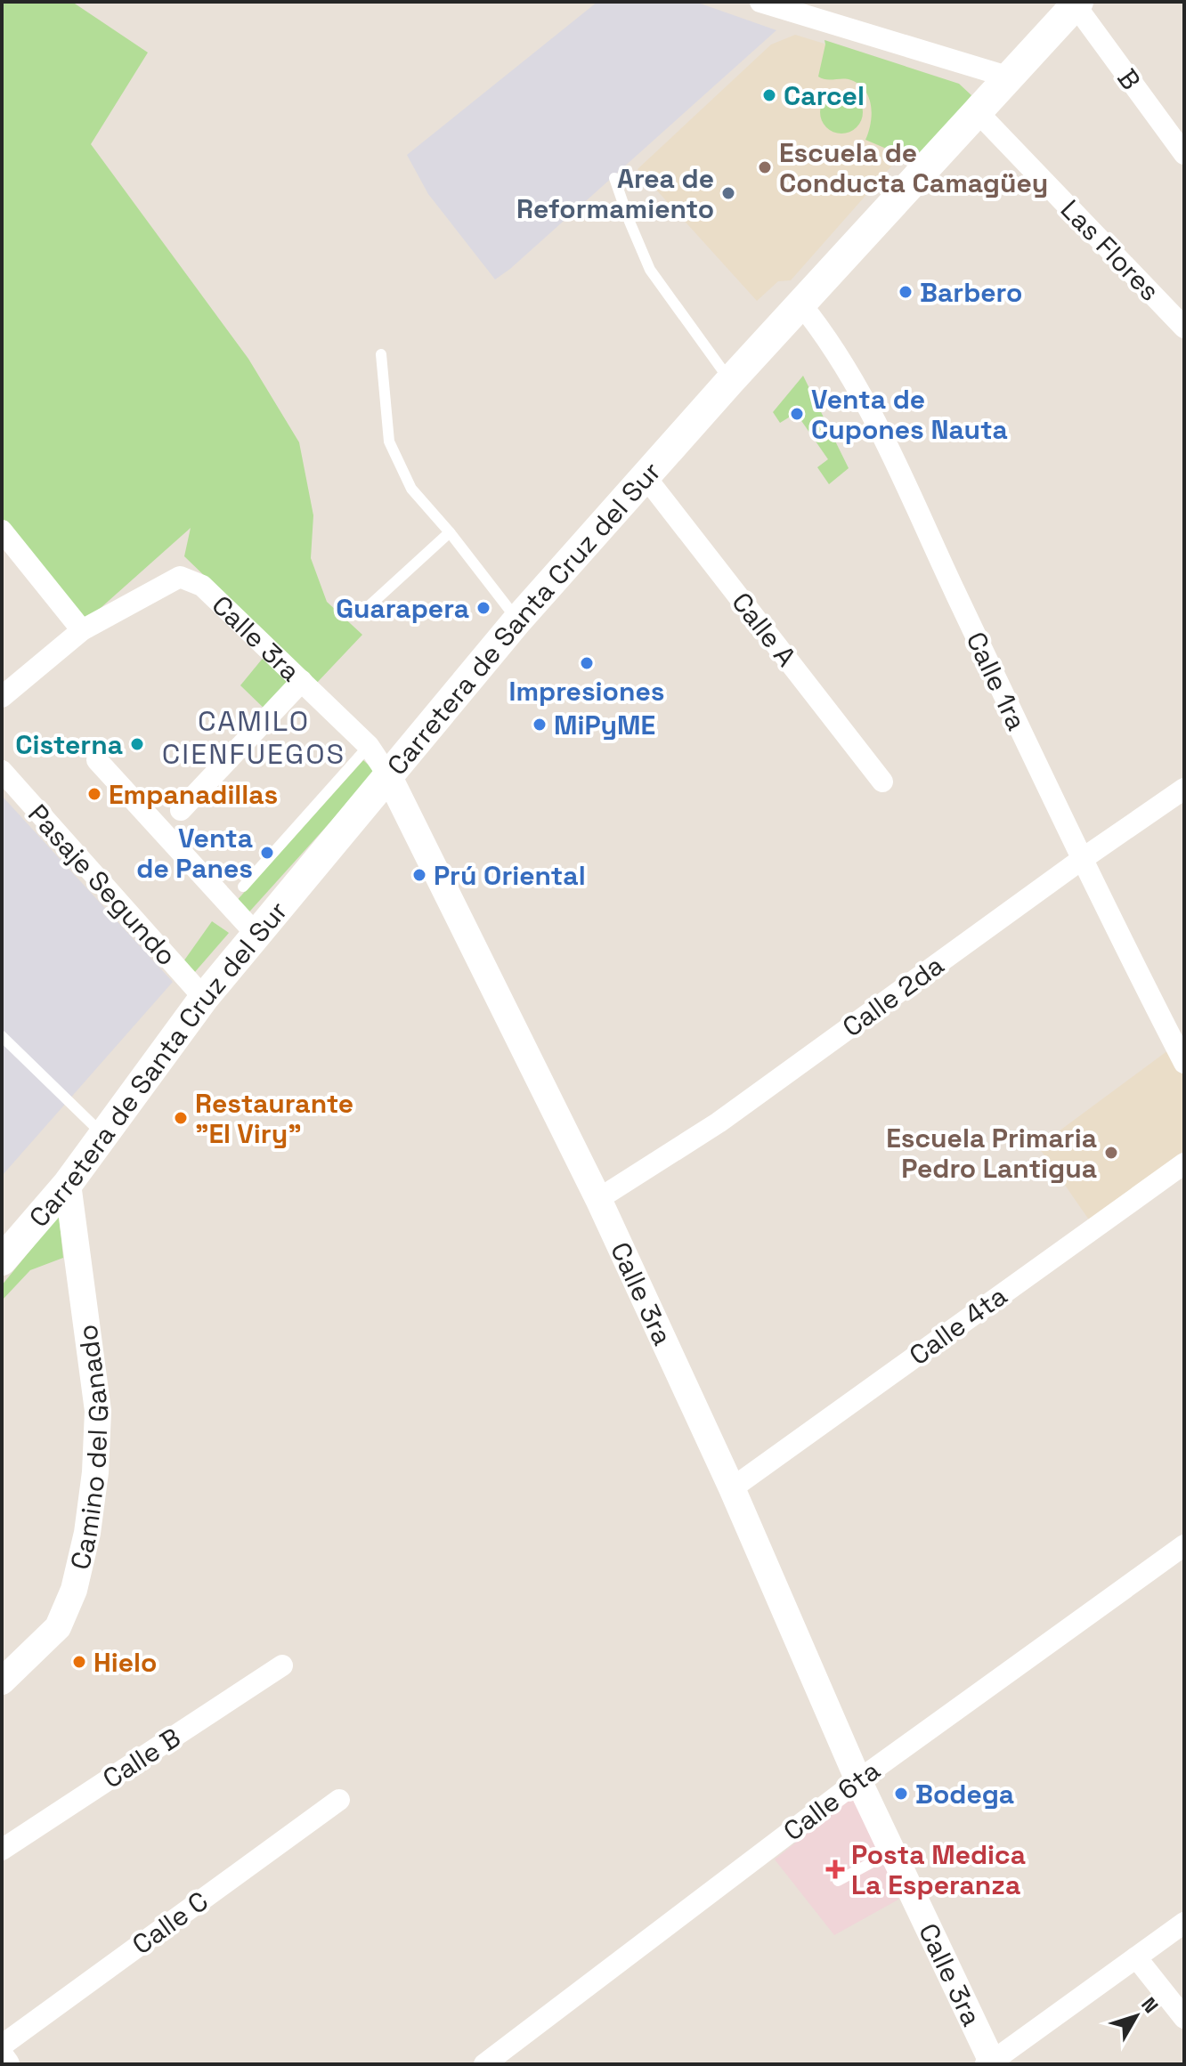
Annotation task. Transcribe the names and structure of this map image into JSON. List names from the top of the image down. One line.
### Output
{"streets":{"main road":["Carretera de Santa Cruz del Sur"],"street":["B","Las Flores","Calle A","Calle 3ra","Calle 1ra","Pasaje Segundo","Calle 2da","Calle 4ta","Camino del Ganado","Calle B","Calle 6ta","Calle C"]},"crossings":[["B","Carretera de Santa Cruz del Sur"],["Las Flores","Carretera de Santa Cruz del Sur"],["Carretera de Santa Cruz del Sur","Calle A"],["Carretera de Santa Cruz del Sur","Calle 3ra"],["Carretera de Santa Cruz del Sur","Calle 1ra"],["Carretera de Santa Cruz del Sur","Pasaje Segundo"],["Carretera de Santa Cruz del Sur","Camino del Ganado"],["Calle 3ra","Calle 2da"],["Calle 3ra","Calle 4ta"],["Calle 3ra","Calle 6ta"],["Calle 1ra","Calle 2da"]],"districts":["CAMILO CIENFUEGOS"],"places":{"other":["Carcel","Escuela de Conducta Camagüey","Area de Reformamiento","Barbero","Venta de Cupones Nauta","Guarapera","Impresiones","MiPyME","Cisterna","Empanadillas","Venta de Panes","Prú Oriental","Restaurante \"El Viry\"","Escuela Primaria Pedro Lantigua","Hielo","Bodega"],"health":["Posta Medica La Esperanza"]},"north":"top right"}
